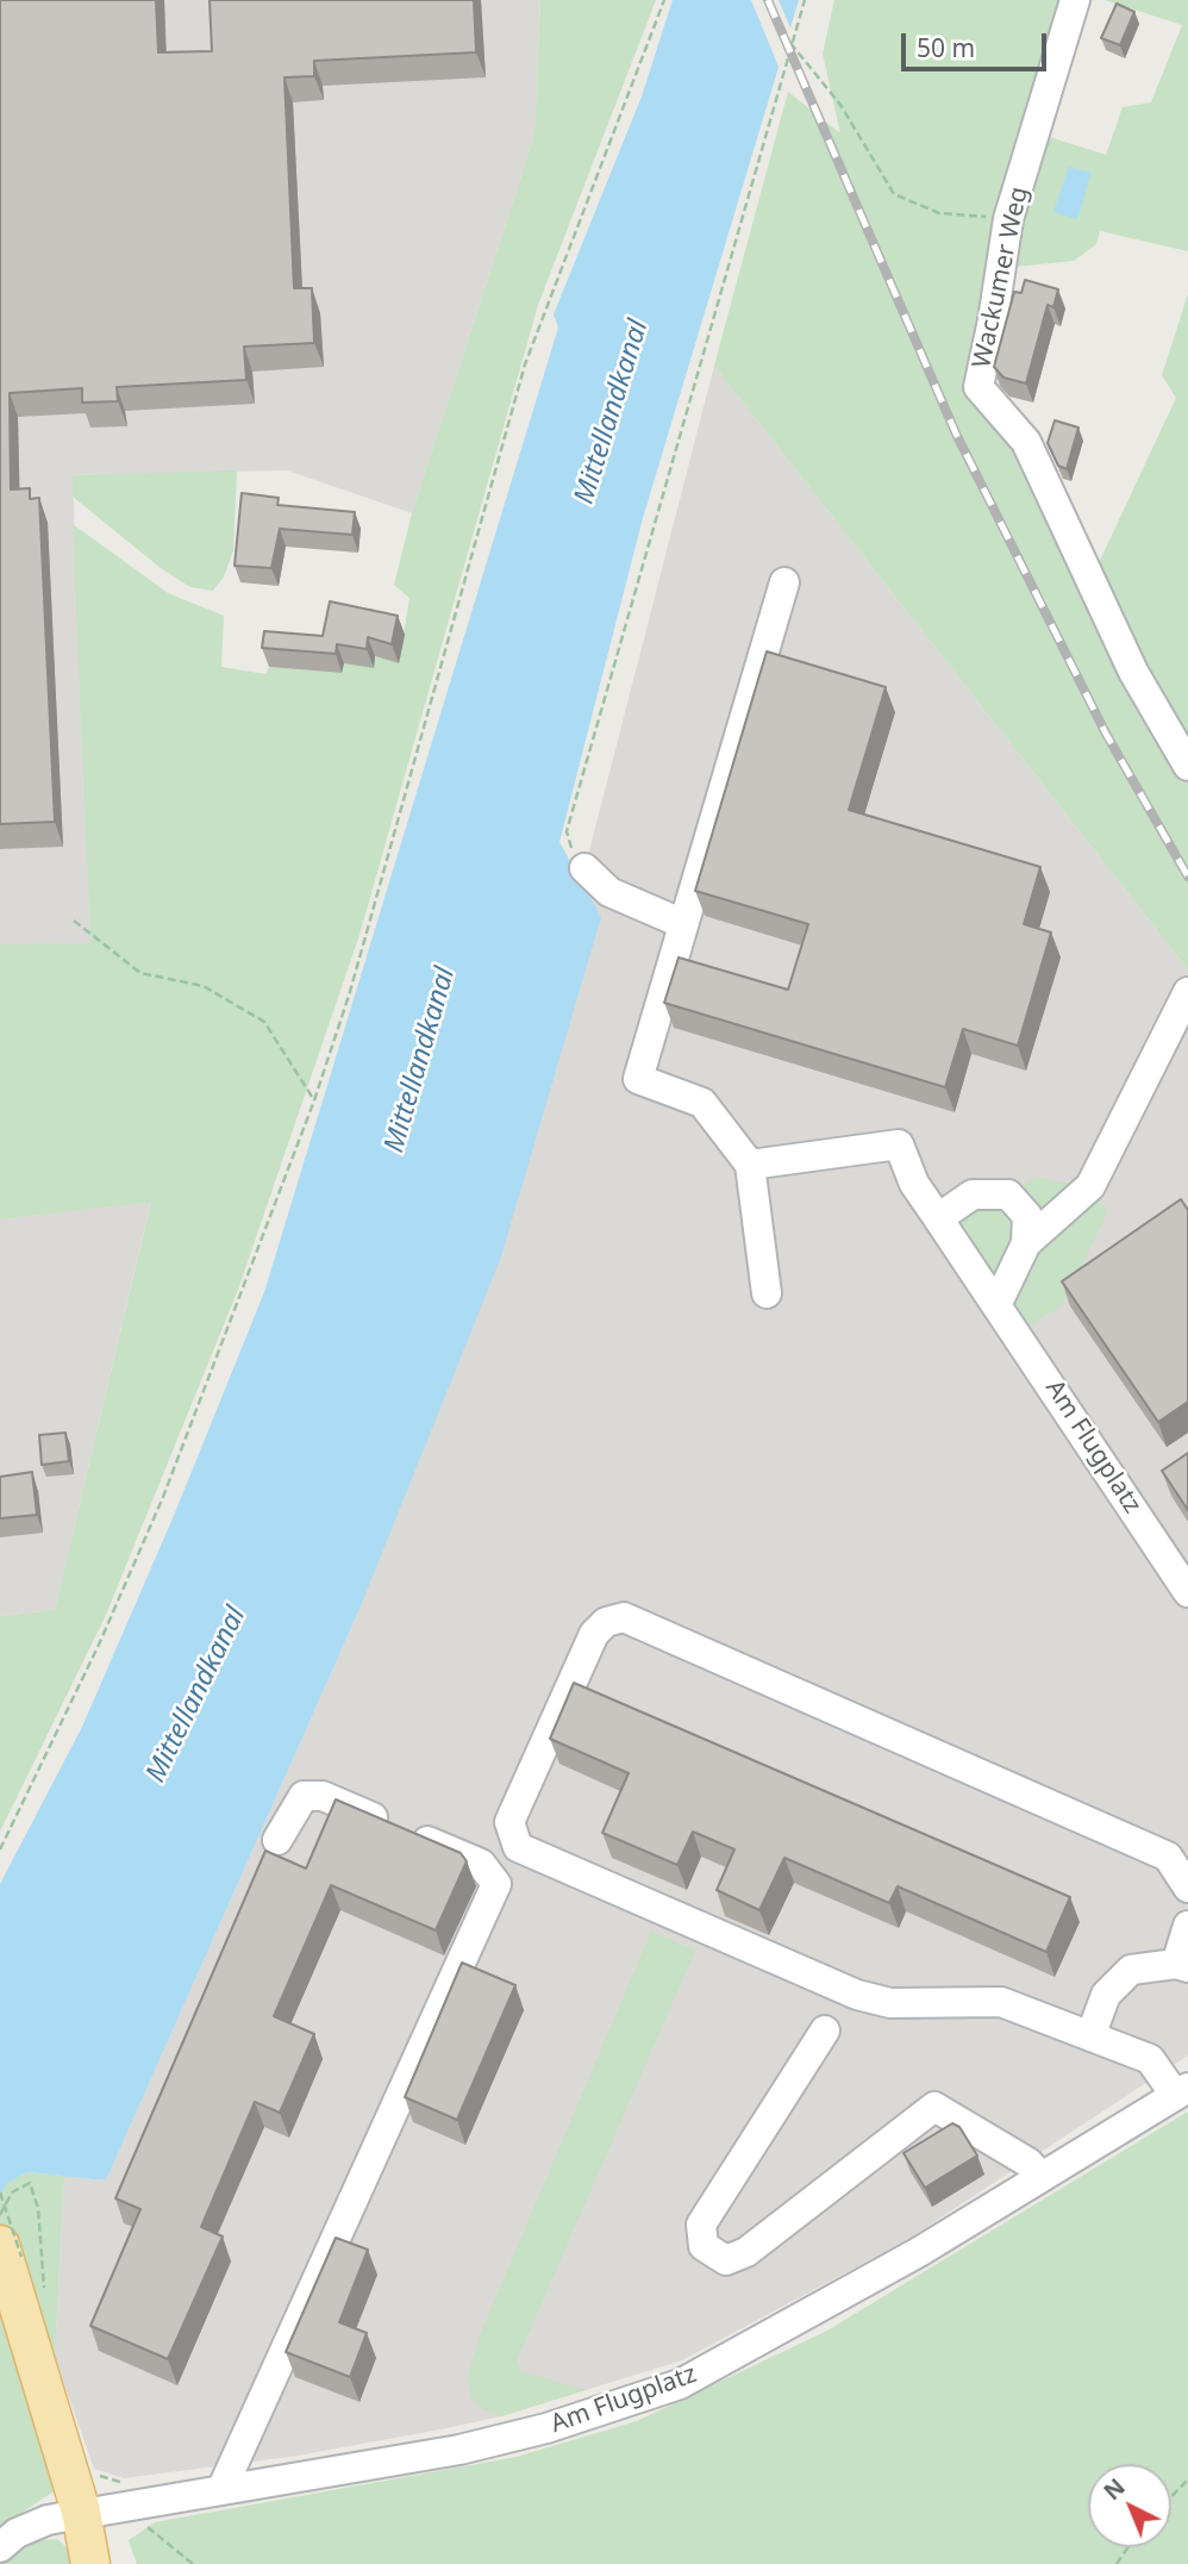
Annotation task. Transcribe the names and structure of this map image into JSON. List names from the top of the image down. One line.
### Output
{"streets":{"street":["Wackumer Weg","Am Flugplatz"]},"water":["Mittellandkanal"],"scale_bar":"50 m","north":"top left"}
